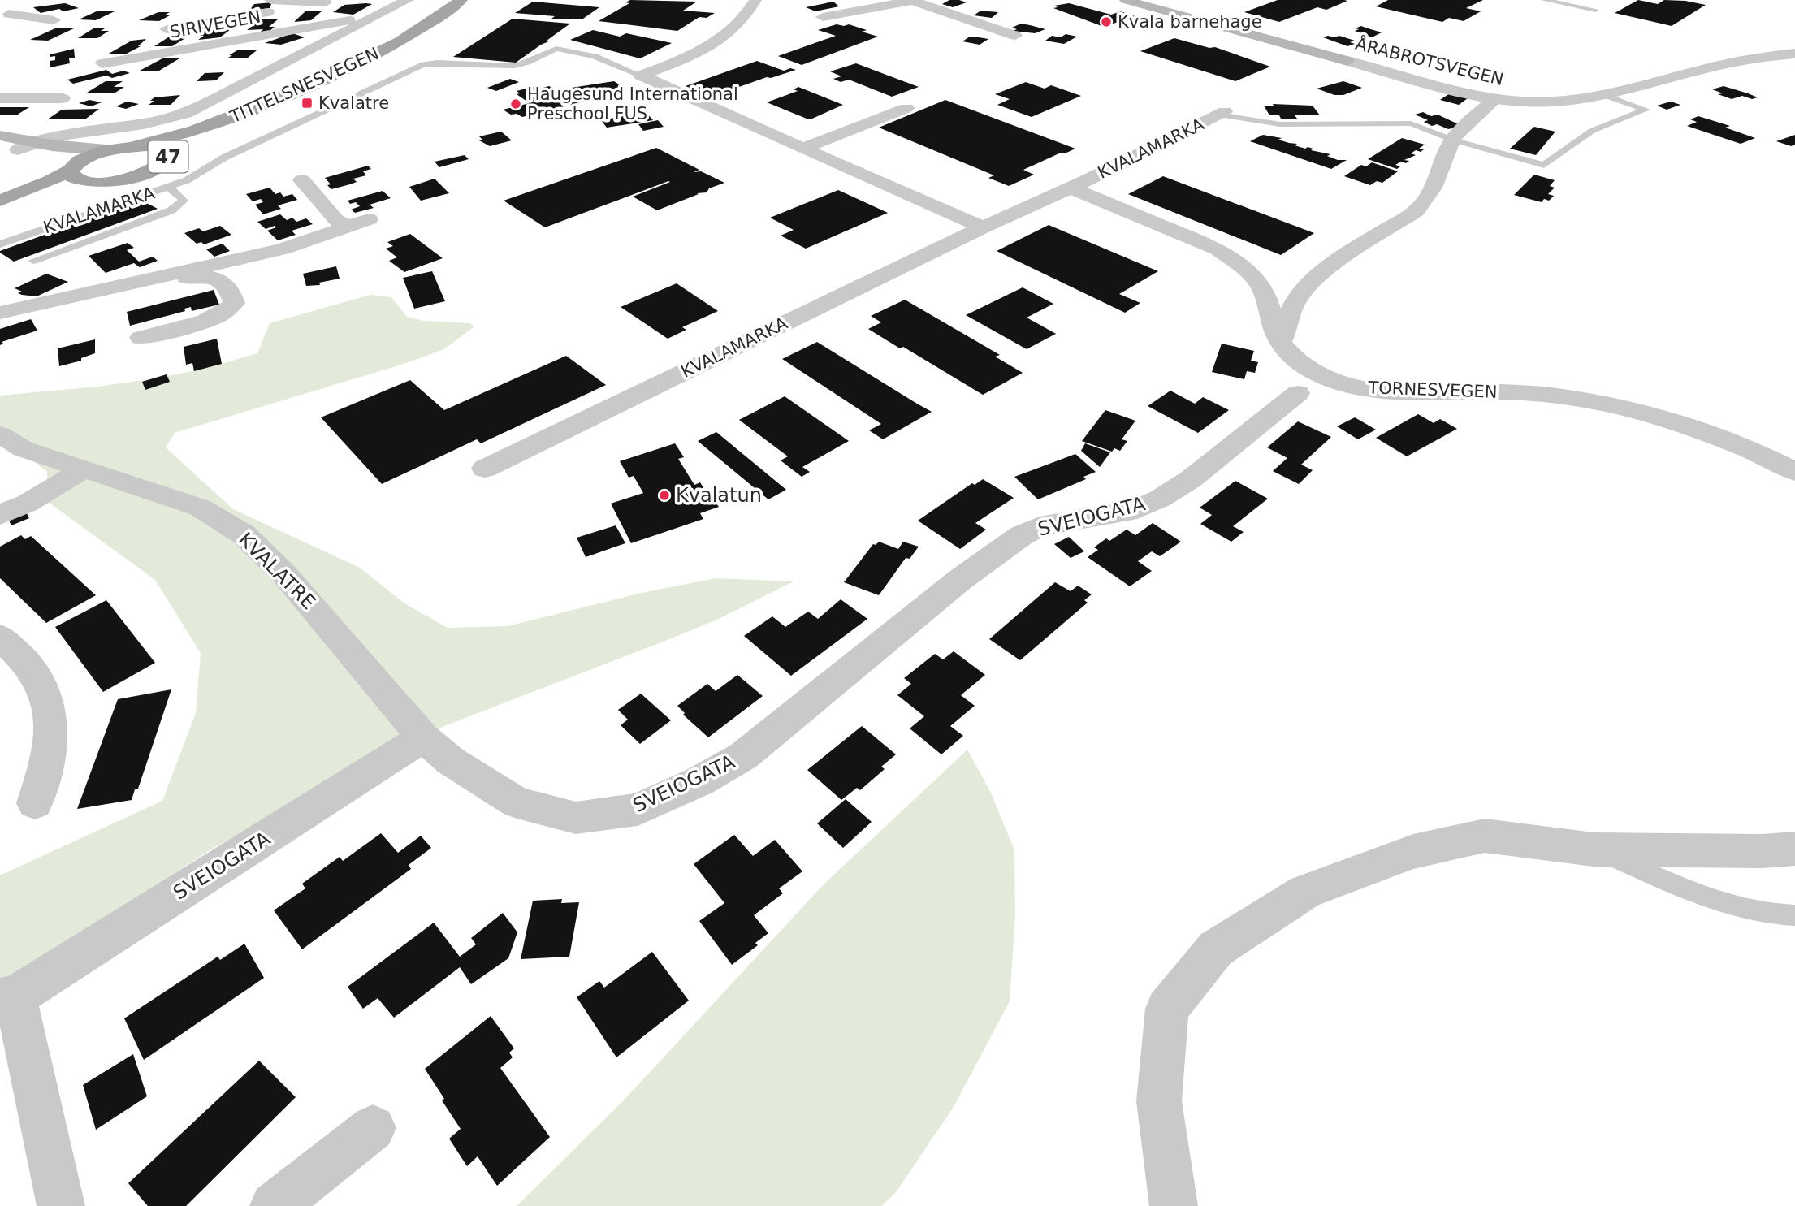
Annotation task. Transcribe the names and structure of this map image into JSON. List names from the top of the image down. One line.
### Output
{"streets":{"main road":["ÅRABROTSVEGEN","TITTELSNESVEGEN","47"],"street":["SIRIVEGEN","KVALAMARKA","TORNESVEGEN","SVEIOGATA","KVALATRE"]},"crossings":[["TITTELSNESVEGEN","47"],["KVALAMARKA","TORNESVEGEN"],["SVEIOGATA","KVALATRE"]],"places":{"other":["Kvala barnehage","Haugesund International Preschool FUS","Kvalatun"],"transit":["Kvalatre"]}}
